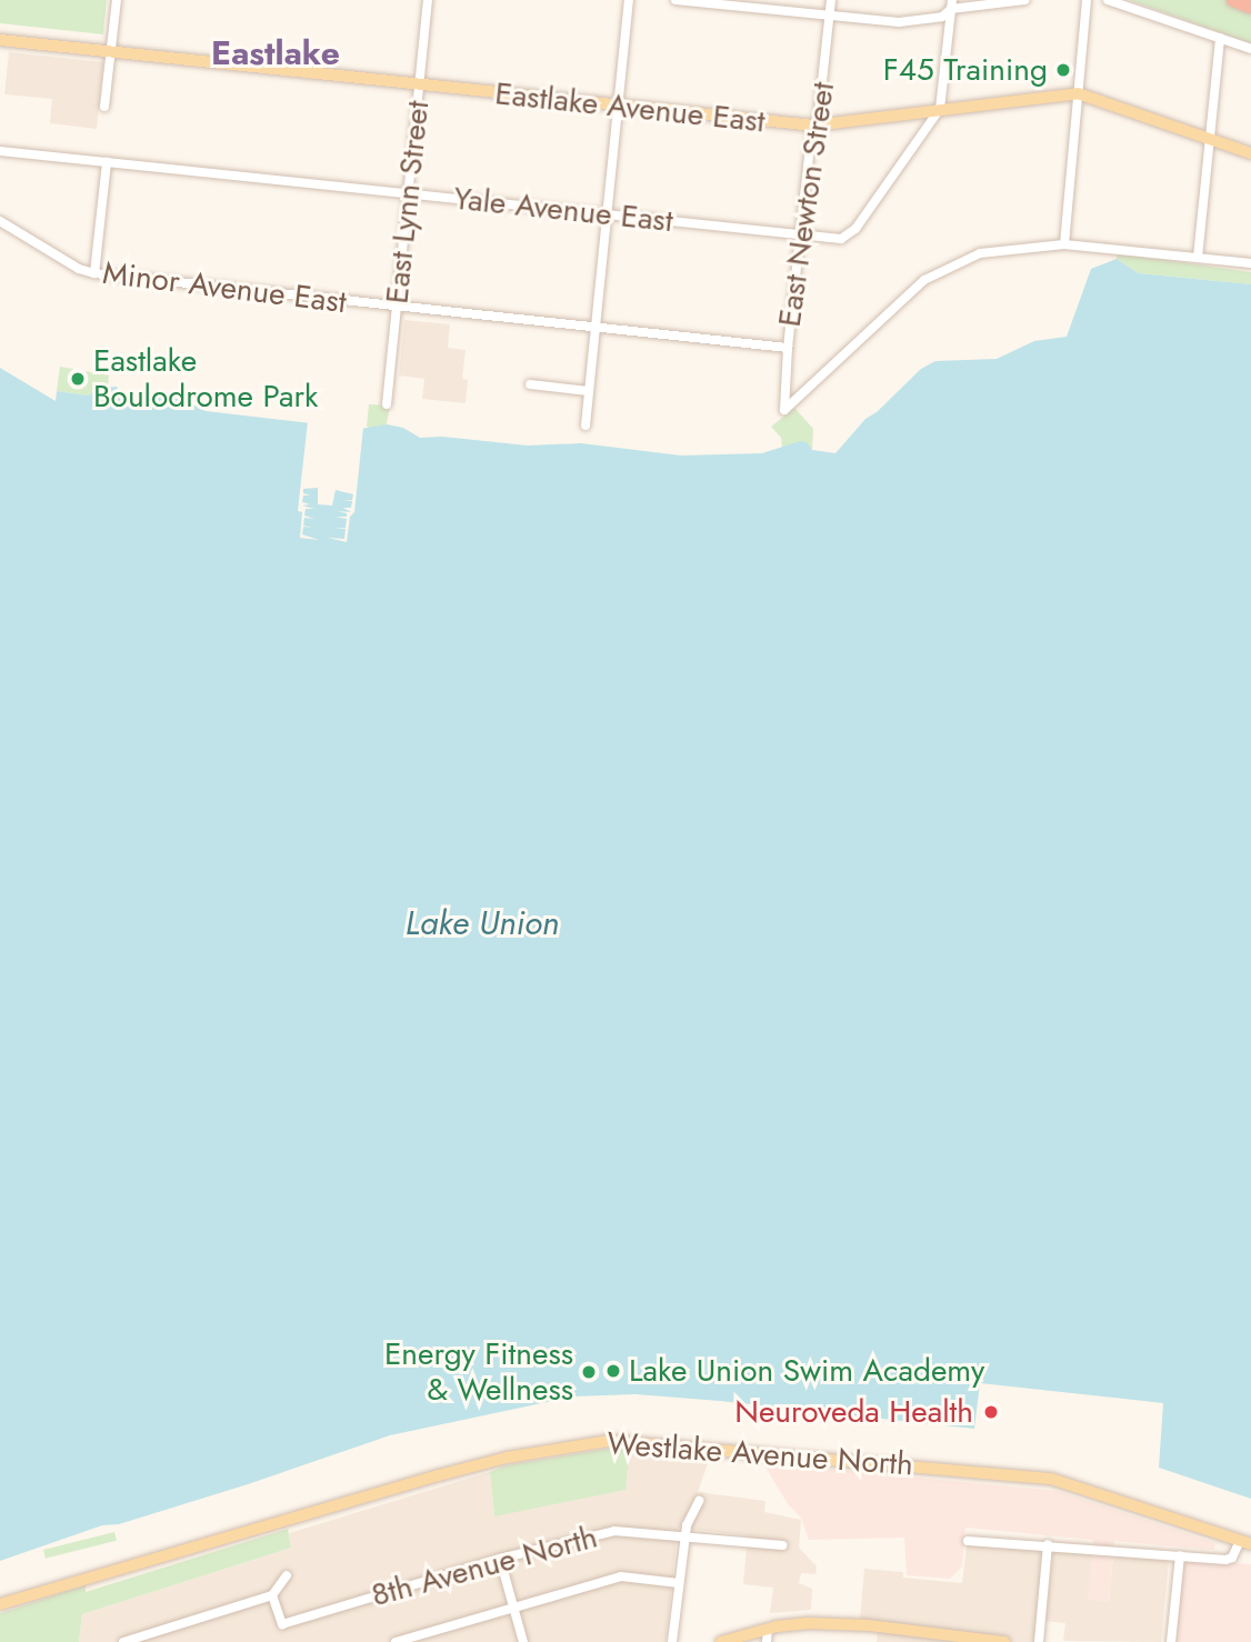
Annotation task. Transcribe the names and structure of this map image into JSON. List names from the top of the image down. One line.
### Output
{"streets":{"main road":["Eastlake Avenue East","Westlake Avenue North"],"street":["East Lynn Street","East Newton Street","Yale Avenue East","Minor Avenue East","8th Avenue North"]},"crossings":[["Eastlake Avenue East","East Lynn Street"],["Eastlake Avenue East","East Newton Street"],["Eastlake Avenue East","Yale Avenue East"],["East Lynn Street","Yale Avenue East"],["East Lynn Street","Minor Avenue East"],["East Newton Street","Yale Avenue East"],["East Newton Street","Minor Avenue East"]],"districts":["Eastlake"],"water":["Lake Union"],"places":["F45 Training","Eastlake Boulodrome Park","Lake Union Swim Academy","Energy Fitness & Wellness","Neuroveda Health"]}
